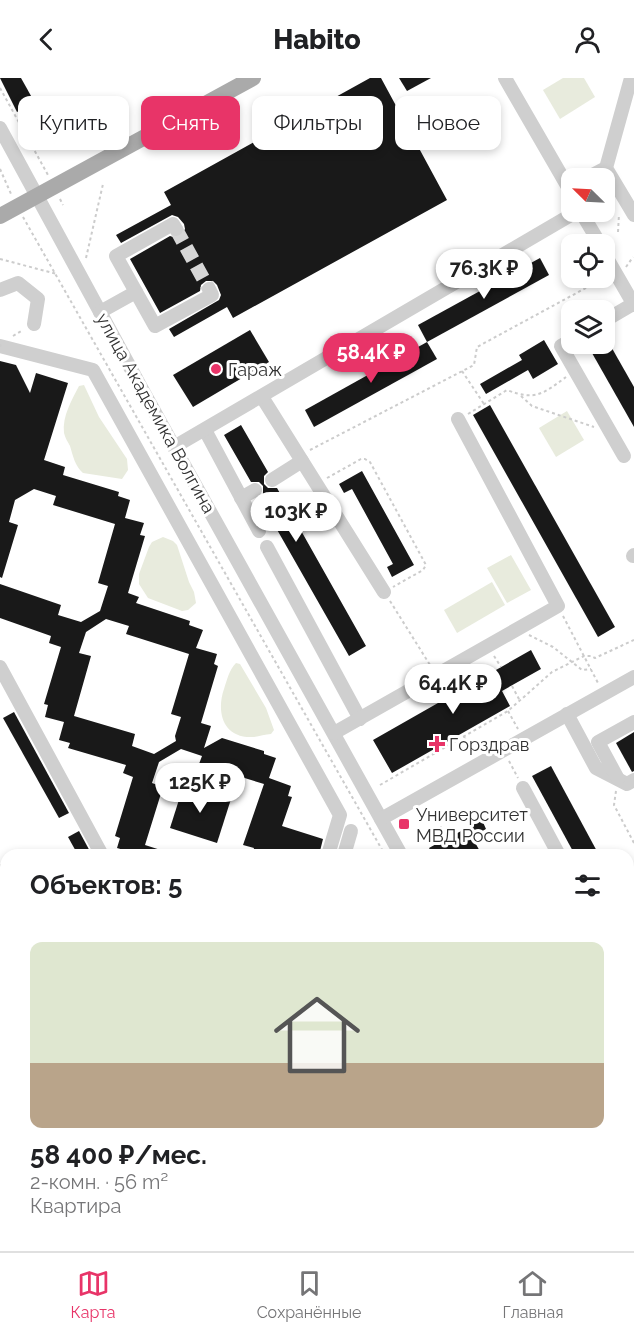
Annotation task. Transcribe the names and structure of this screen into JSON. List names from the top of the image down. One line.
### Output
{"streets":{"street":["улица Академика Волгина"]},"places":{"other":["Гараж"],"health":["Горздрав"],"transit":["Университет МВД России"]},"north":"top left","page":{"header":"Habito","chip":["Купить","Снять","Фильтры","Новое"],"price":["76.3K ₽","58.4K ₽","103K ₽","64.4K ₽","125K ₽"],"heading":"Объектов: 5","list":[{"name":"58 400 ₽/мес.","note":"2-комн. · 56 m² · Квартира"}],"tabs":["Карта","Сохранённые","Главная"]}}
